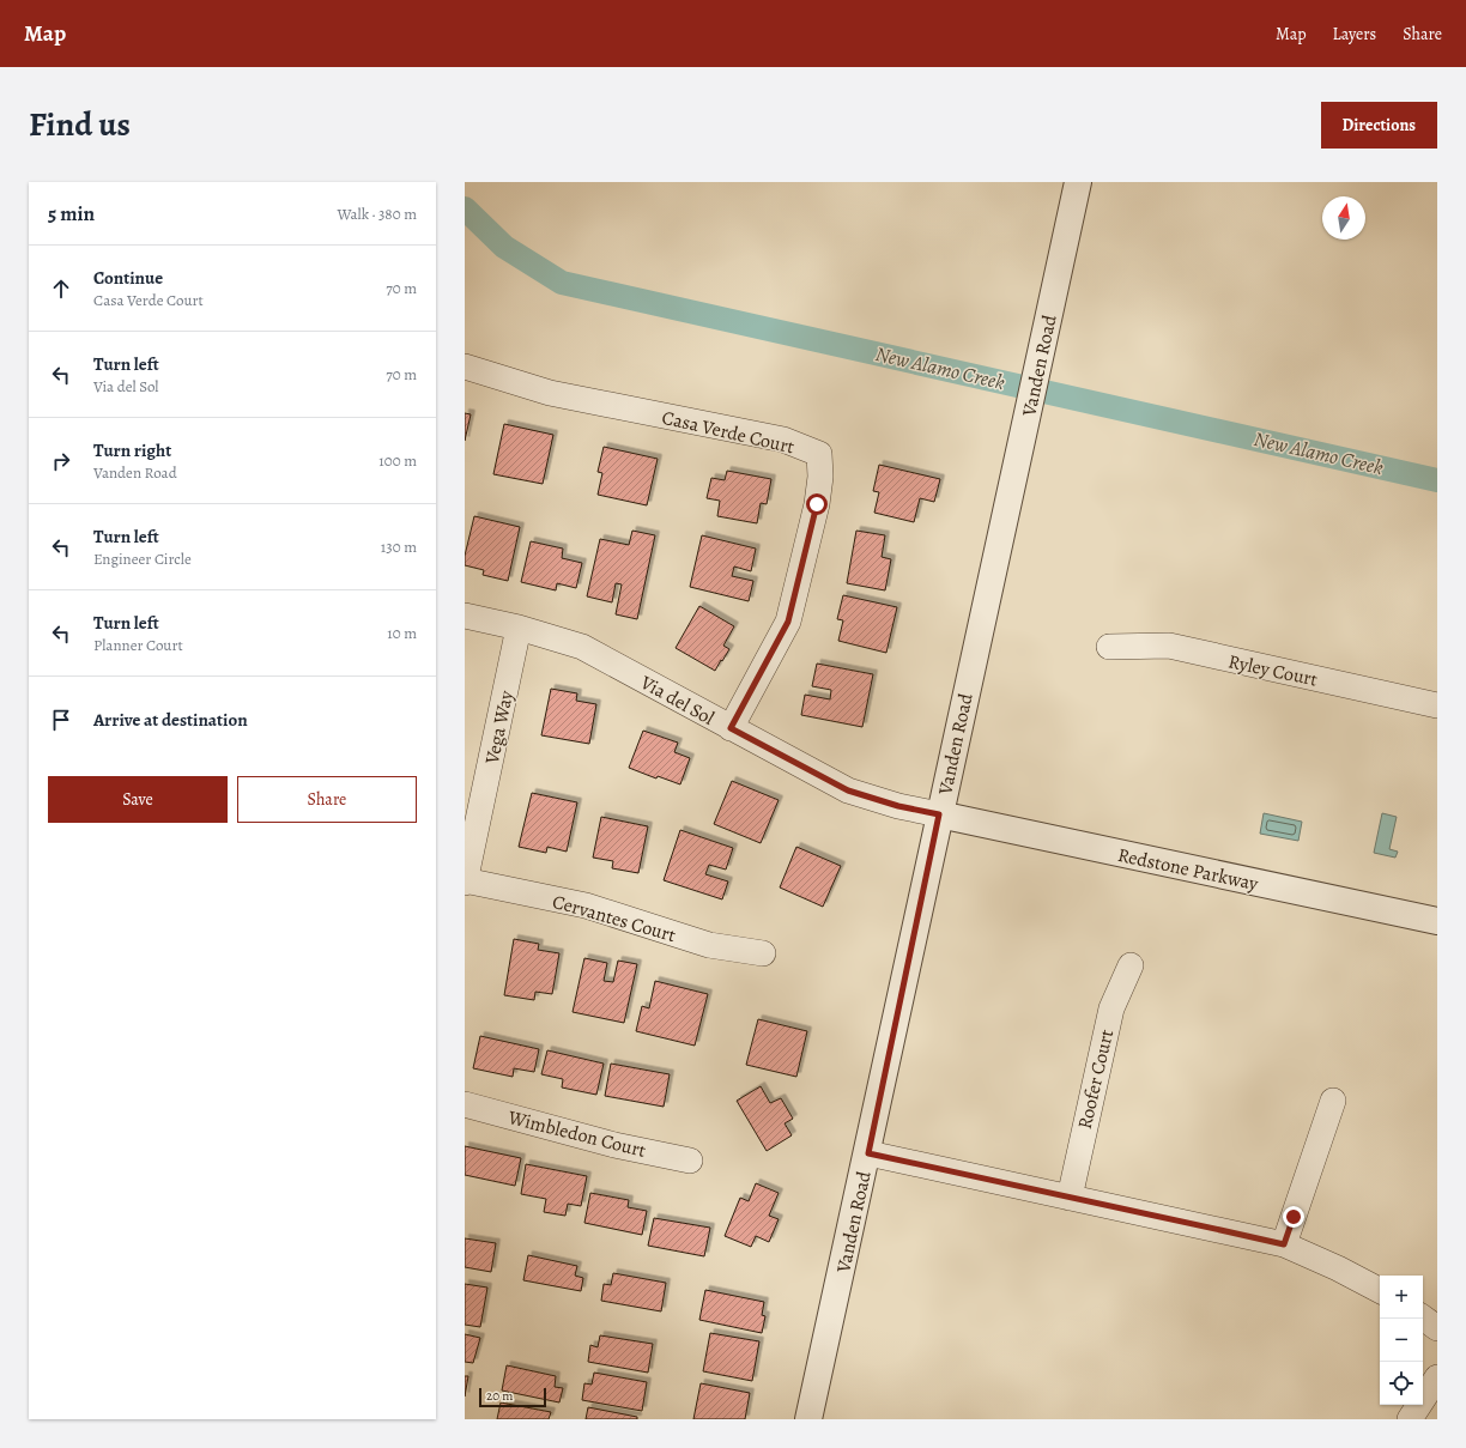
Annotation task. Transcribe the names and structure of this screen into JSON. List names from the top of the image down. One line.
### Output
{"streets":{"street":["Vanden Road","Casa Verde Court","Ryley Court","Via del Sol","Vega Way","Redstone Parkway","Cervantes Court","Roofer Court","Wimbledon Court"]},"crossings":[["Vanden Road","Via del Sol"],["Vanden Road","Redstone Parkway"],["Casa Verde Court","Via del Sol"],["Via del Sol","Vega Way"],["Via del Sol","Redstone Parkway"],["Vega Way","Cervantes Court"]],"water":["New Alamo Creek"],"scale_bar":"20 m","north":"top","page":{"header":"Map","nav":["Map","Layers","Share"],"title":"Find us","buttons":["Directions",["Save","Share"]],"heading":["5 min","Walk · 380 m"],"list":[["Continue","Casa Verde Court","70 m"],["Turn left","Via del Sol","70 m"],["Turn right","Vanden Road","100 m"],["Turn left","Engineer Circle","130 m"],["Turn left","Planner Court","10 m"],"Arrive at destination"],"map_buttons":["+","−"],"scale":"20 m"}}
